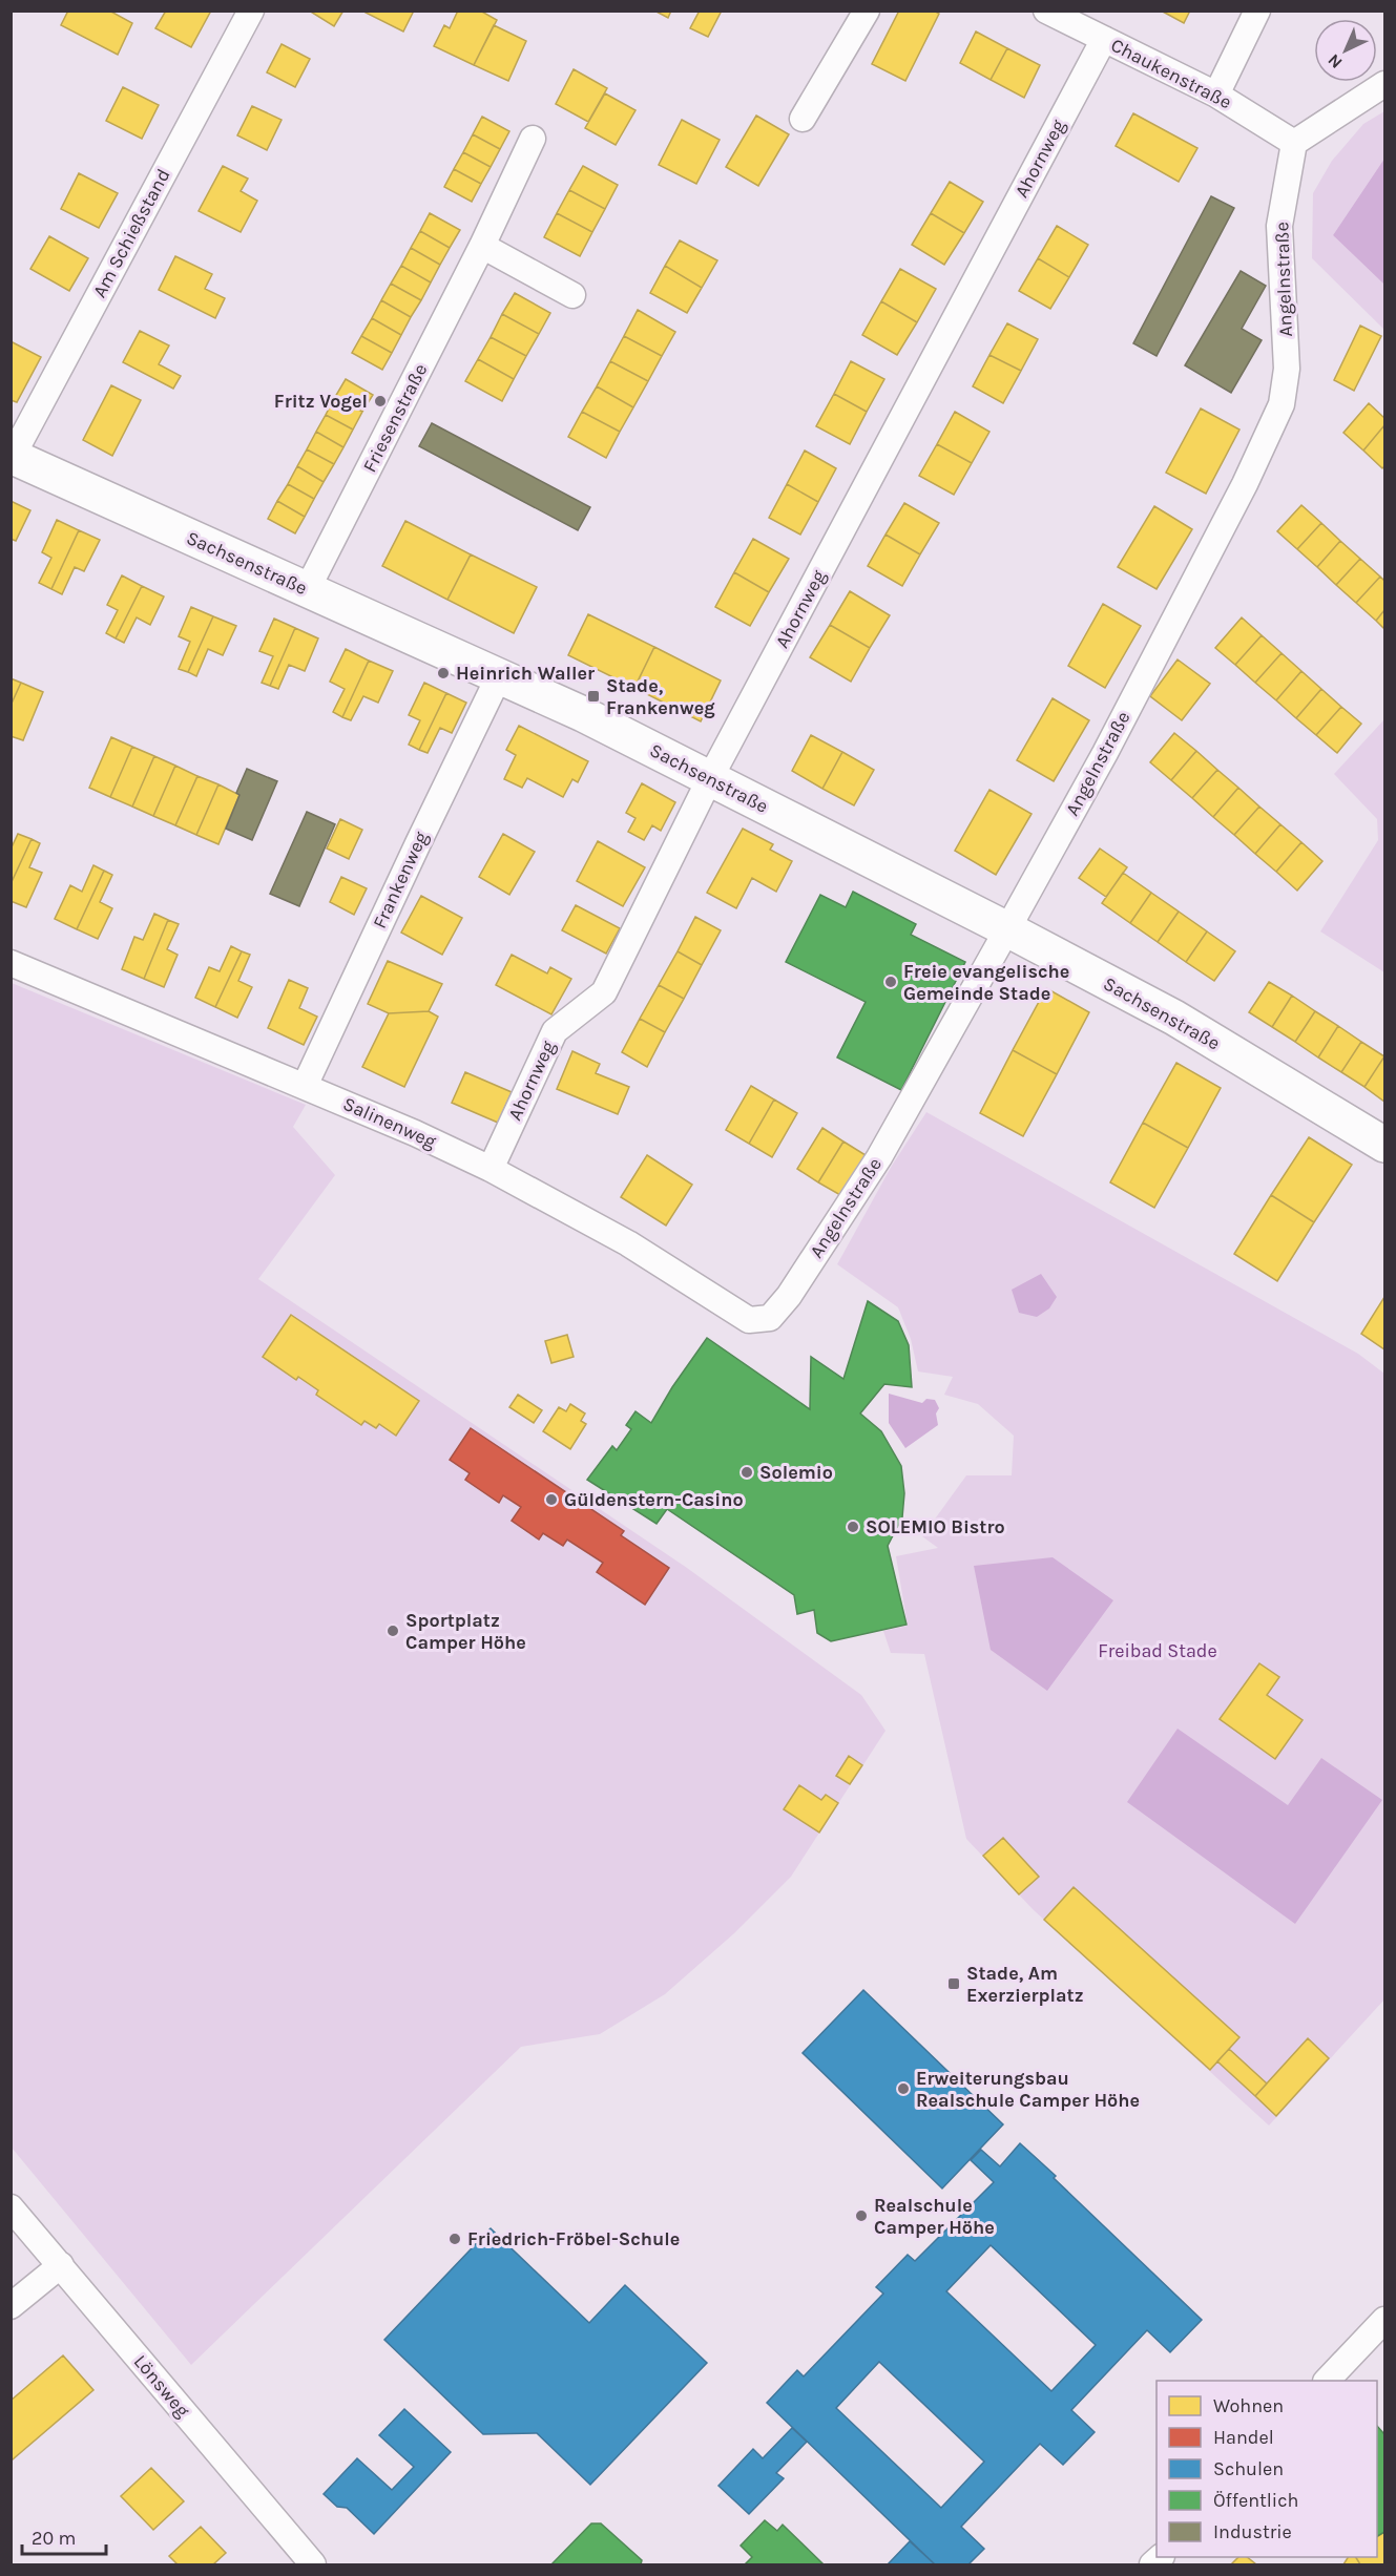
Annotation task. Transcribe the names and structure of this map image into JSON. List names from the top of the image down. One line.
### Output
{"streets":{"street":["Chaukenstraße","Ahornweg","Am Schießstand","Angelnstraße","Friesenstraße","Sachsenstraße","Frankenweg","Salinenweg","Lönsweg"]},"crossings":[["Chaukenstraße","Ahornweg"],["Chaukenstraße","Angelnstraße"],["Ahornweg","Sachsenstraße"],["Ahornweg","Salinenweg"],["Am Schießstand","Sachsenstraße"],["Angelnstraße","Sachsenstraße"],["Angelnstraße","Salinenweg"],["Friesenstraße","Sachsenstraße"],["Sachsenstraße","Frankenweg"],["Frankenweg","Salinenweg"]],"parks":["Freibad Stade"],"places":{"other":["Fritz Vogel","Heinrich Waller","Freie evangelische Gemeinde Stade","Solemio","Güldenstern-Casino","SOLEMIO Bistro","Sportplatz Camper Höhe","Erweiterungsbau Realschule Camper Höhe","Realschule Camper Höhe","Friedrich-Fröbel-Schule"],"transit":["Stade, Frankenweg","Stade, Am Exerzierplatz"]},"legend":["Wohnen","Handel","Schulen","Öffentlich","Industrie"],"scale_bar":"20 m","north":"bottom left"}
